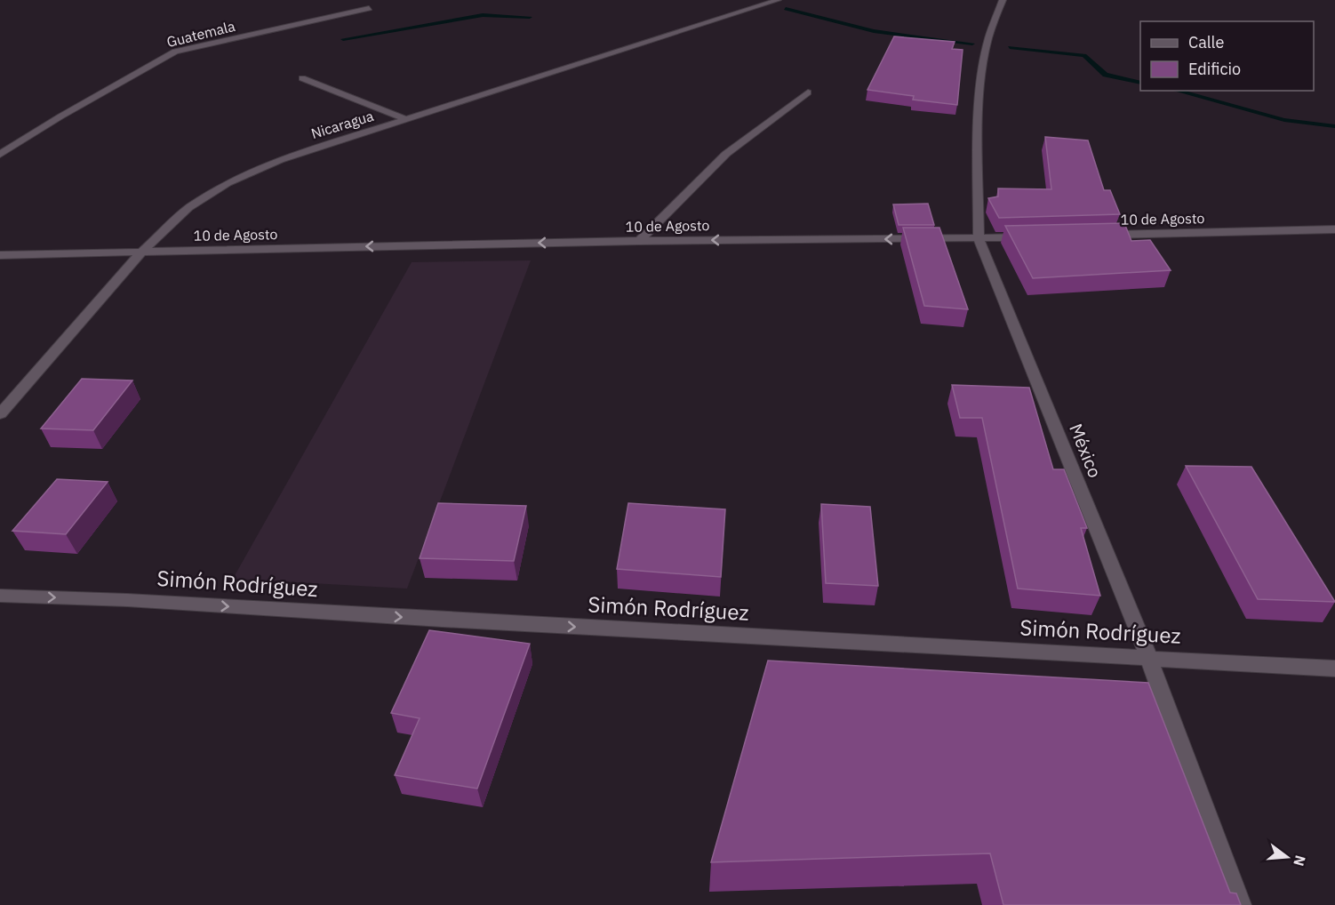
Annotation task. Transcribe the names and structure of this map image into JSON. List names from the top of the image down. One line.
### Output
{"streets":{"street":["Guatemala","Nicaragua","10 de Agosto","México","Simón Rodríguez"]},"crossings":[["Nicaragua","10 de Agosto"],["10 de Agosto","México"],["México","Simón Rodríguez"]],"one_way":["10 de Agosto","Simón Rodríguez"],"legend":["Calle","Edificio"],"north":"right"}
